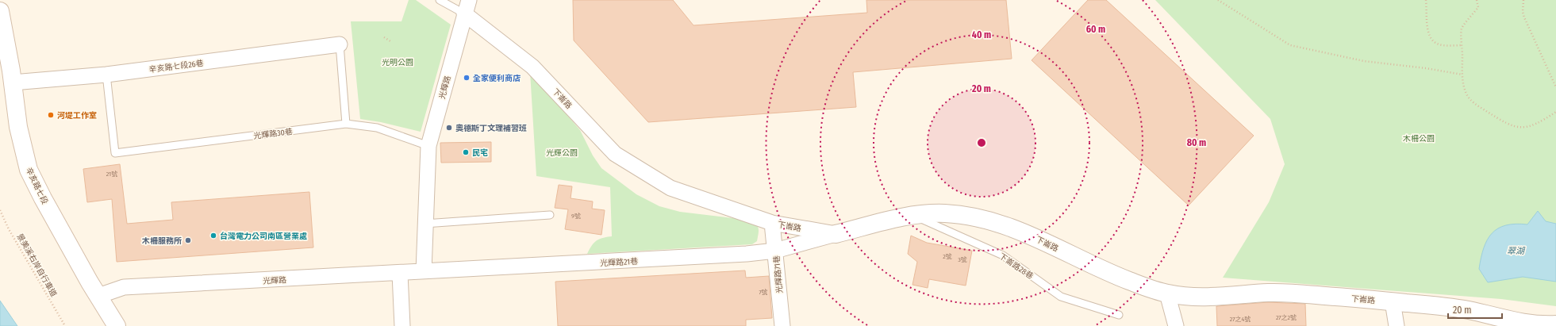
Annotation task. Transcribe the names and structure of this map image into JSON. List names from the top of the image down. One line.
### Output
{"streets":{"street":["辛亥路七段26巷","光輝路","下崙路","辛亥路七段","光輝路21巷","光輝路71巷"],"lane":["光輝路30巷","下崙路28巷"],"path":["景美溪右岸自行車道"]},"crossings":[["辛亥路七段26巷","光輝路30巷"],["辛亥路七段26巷","辛亥路七段"],["光輝路","下崙路"],["光輝路","光輝路30巷"],["光輝路","辛亥路七段"],["光輝路","光輝路21巷"],["下崙路","光輝路21巷"],["下崙路","下崙路28巷"],["下崙路","光輝路71巷"],["光輝路21巷","光輝路71巷"]],"water":["翠湖"],"parks":["光明公園","木柵公園","光輝公園"],"places":["全家便利商店","河堤工作室","奧德斯丁文理補習班","民宅","台灣電力公司南區營業處","木柵服務所"],"house_numbers":["21號","9號","2號","3號","7號","27之2號","27之4號"],"scale_bar":"20 m","rings":["60 m","40 m","20 m","80 m"]}
